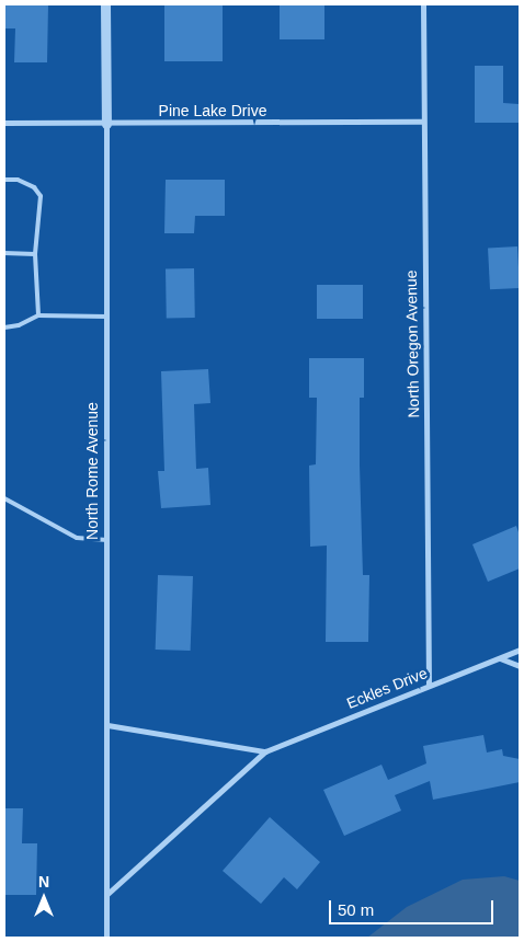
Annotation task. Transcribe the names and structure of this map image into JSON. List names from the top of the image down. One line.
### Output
{"streets":{"street":["Pine Lake Drive","North Oregon Avenue","North Rome Avenue","Eckles Drive"]},"crossings":[["Pine Lake Drive","North Oregon Avenue"],["Pine Lake Drive","North Rome Avenue"],["North Oregon Avenue","Eckles Drive"],["North Rome Avenue","Eckles Drive"]],"scale_bar":"50 m","north":"top"}
